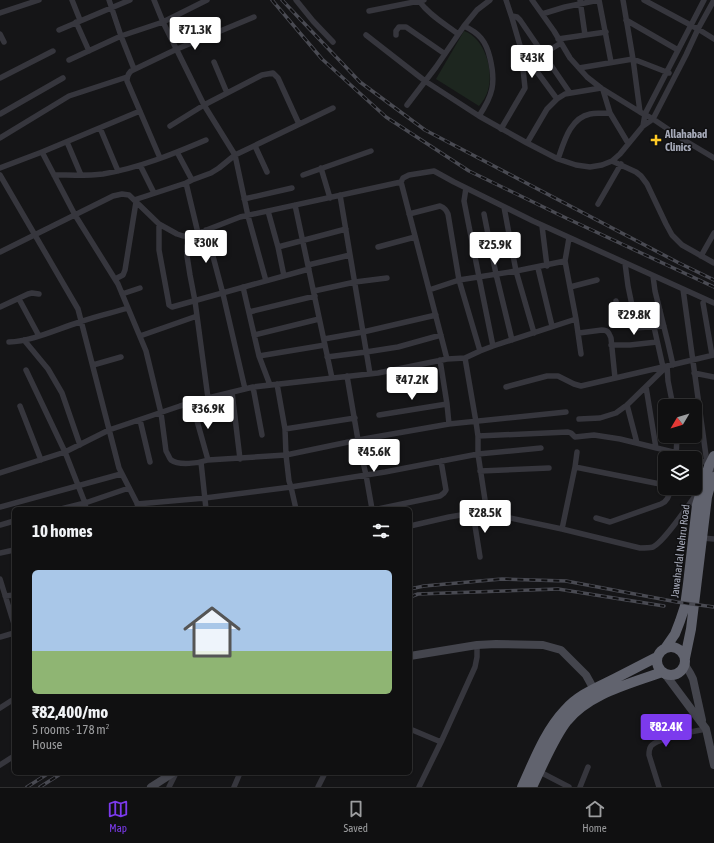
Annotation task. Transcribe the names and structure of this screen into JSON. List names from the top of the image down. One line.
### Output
{"streets":{"highway":["Jawaharlal Nehru Road"]},"places":{"health":["Allahabad Clinics"]},"north":"bottom left","page":{"price":["₹71.3K","₹43K","₹30K","₹25.9K","₹29.8K","₹47.2K","₹36.9K","₹45.6K","₹28.5K","₹82.4K"],"heading":"10 homes","list":[{"name":"₹82,400/mo","note":"5 rooms · 178 m² · House"}],"tabs":["Map","Saved","Home"]}}
